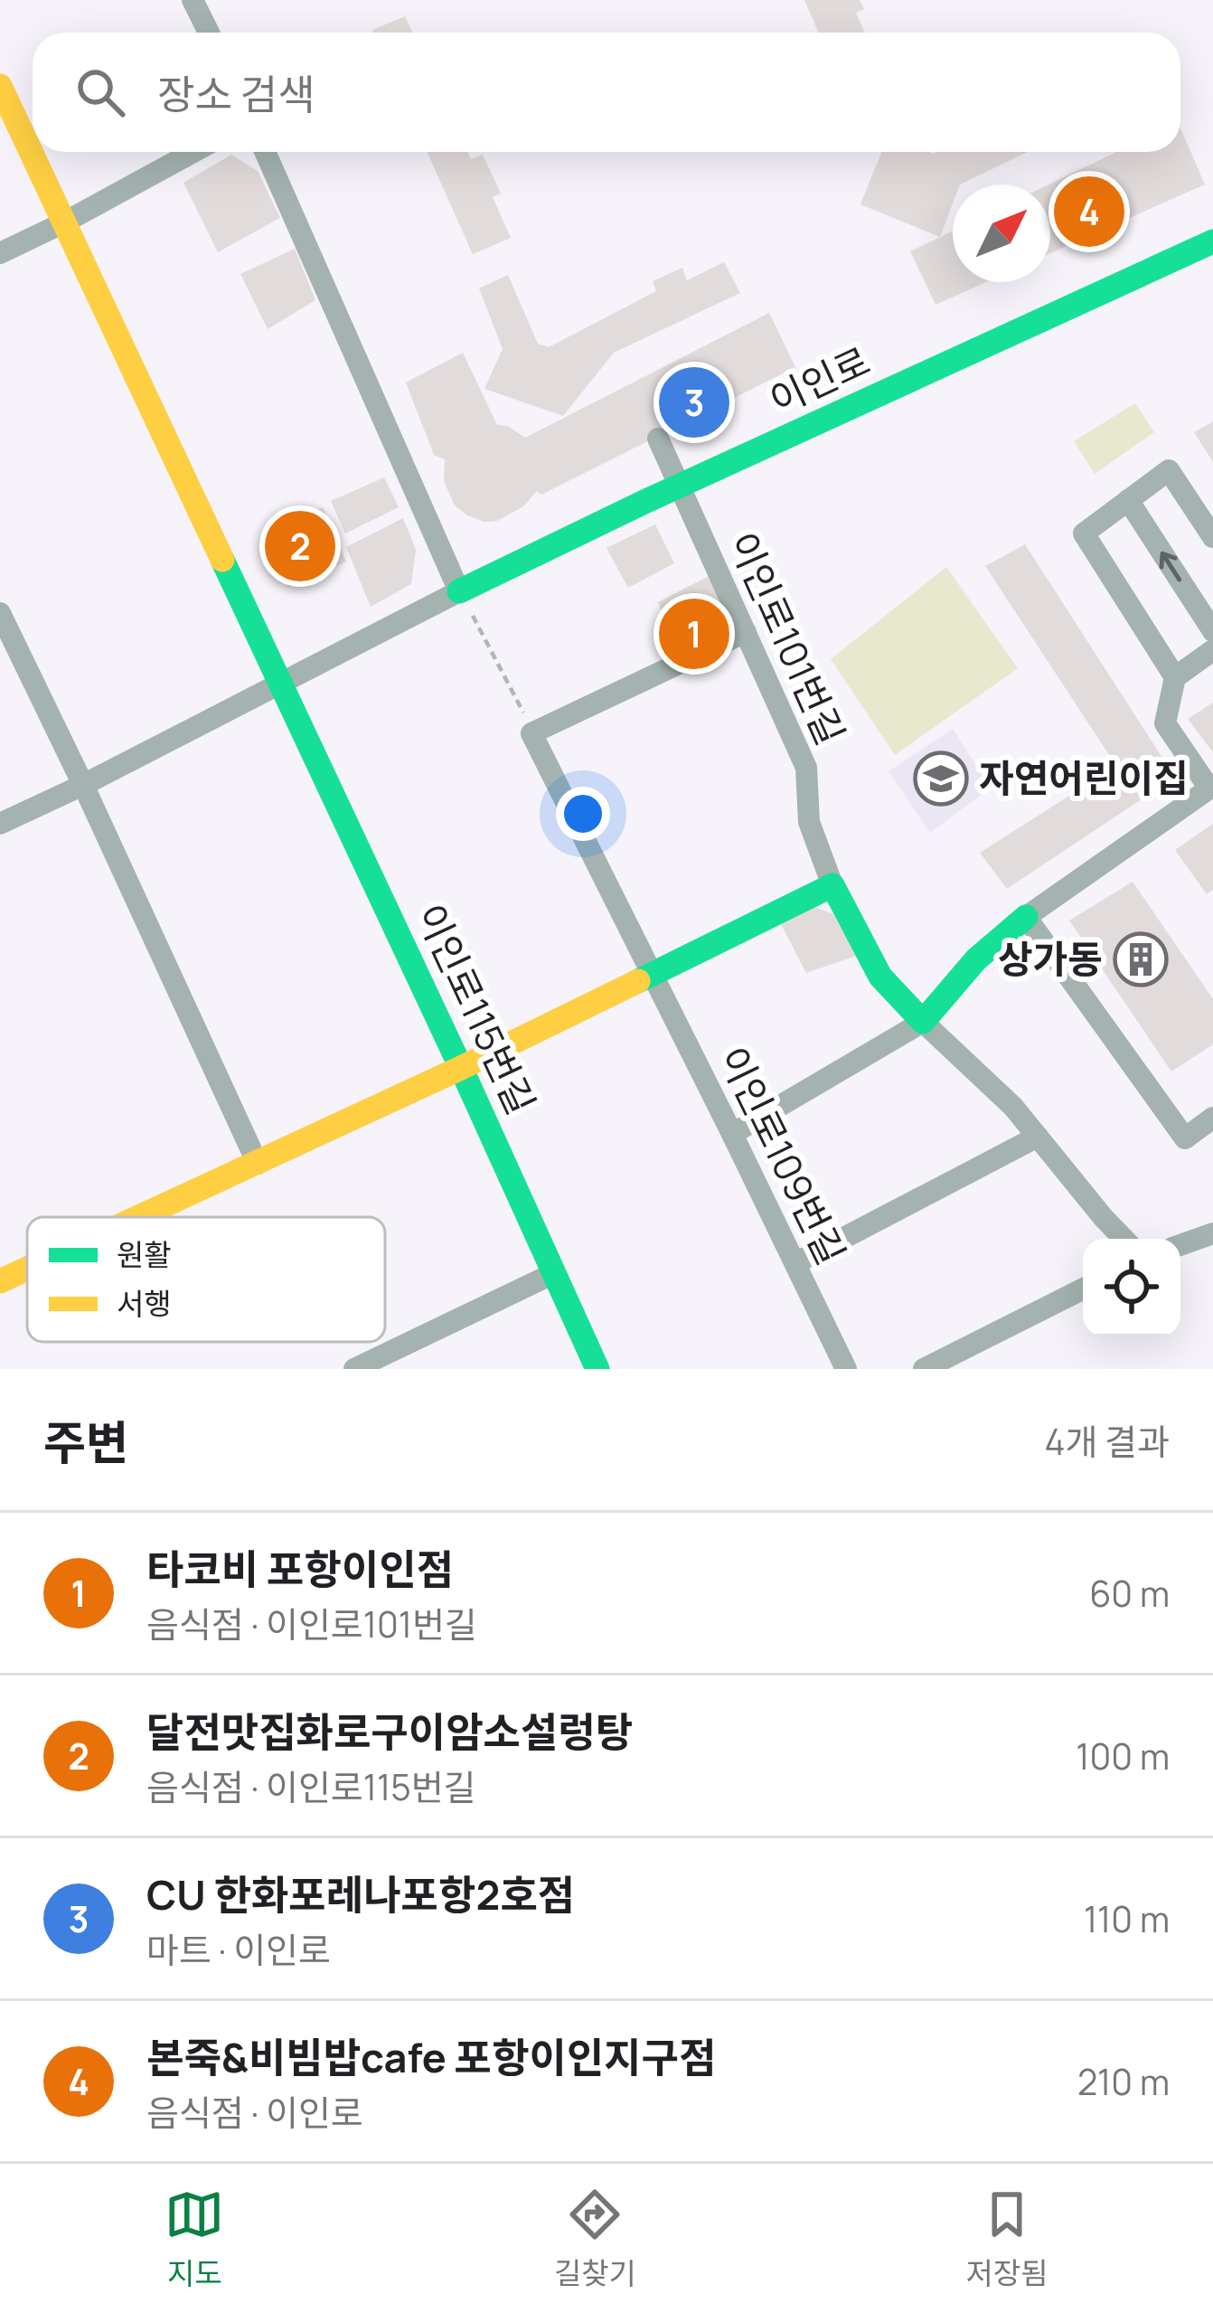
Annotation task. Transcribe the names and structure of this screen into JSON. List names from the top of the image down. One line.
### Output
{"streets":{"street":["이인로","이인로101번길","이인로115번길","이인로109번길"]},"crossings":[["이인로","이인로101번길"]],"places":{"school or university":["자연어린이집"],"building":["상가동"]},"legend":["원활","서행"],"north":"top right","page":{"search":"장소 검색","pins":["4","3","2","1"],"heading":["주변","4개 결과"],"list":[{"mark":"1","name":"타코비 포항이인점","note":"음식점 · 이인로101번길","value":"60 m"},{"mark":"2","name":"달전맛집화로구이암소설렁탕","note":"음식점 · 이인로115번길","value":"100 m"},{"mark":"3","name":"CU 한화포레나포항2호점","note":"마트 · 이인로","value":"110 m"},{"mark":"4","name":"본죽&비빔밥cafe 포항이인지구점","note":"음식점 · 이인로","value":"210 m"}],"nav":["지도","길찾기","저장됨"]}}
